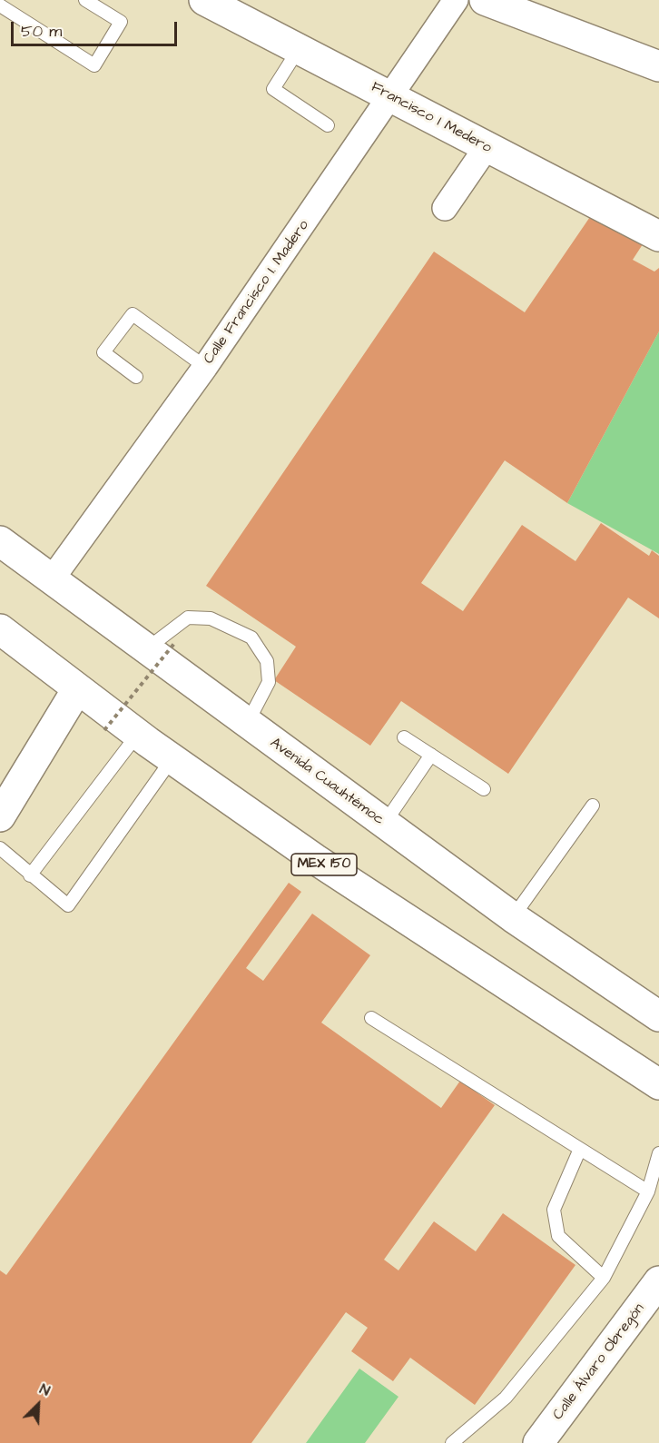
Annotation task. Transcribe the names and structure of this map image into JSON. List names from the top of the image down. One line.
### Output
{"streets":{"main road":["Francisco I Medero","Avenida Cuauhtémoc","MEX 150","Calle Álvaro Obregón"],"street":["Calle Francisco I. Madero"]},"crossings":[["Francisco I Medero","Calle Francisco I. Madero"],["Calle Francisco I. Madero","Avenida Cuauhtémoc"]],"scale_bar":"50 m","north":"top right"}
